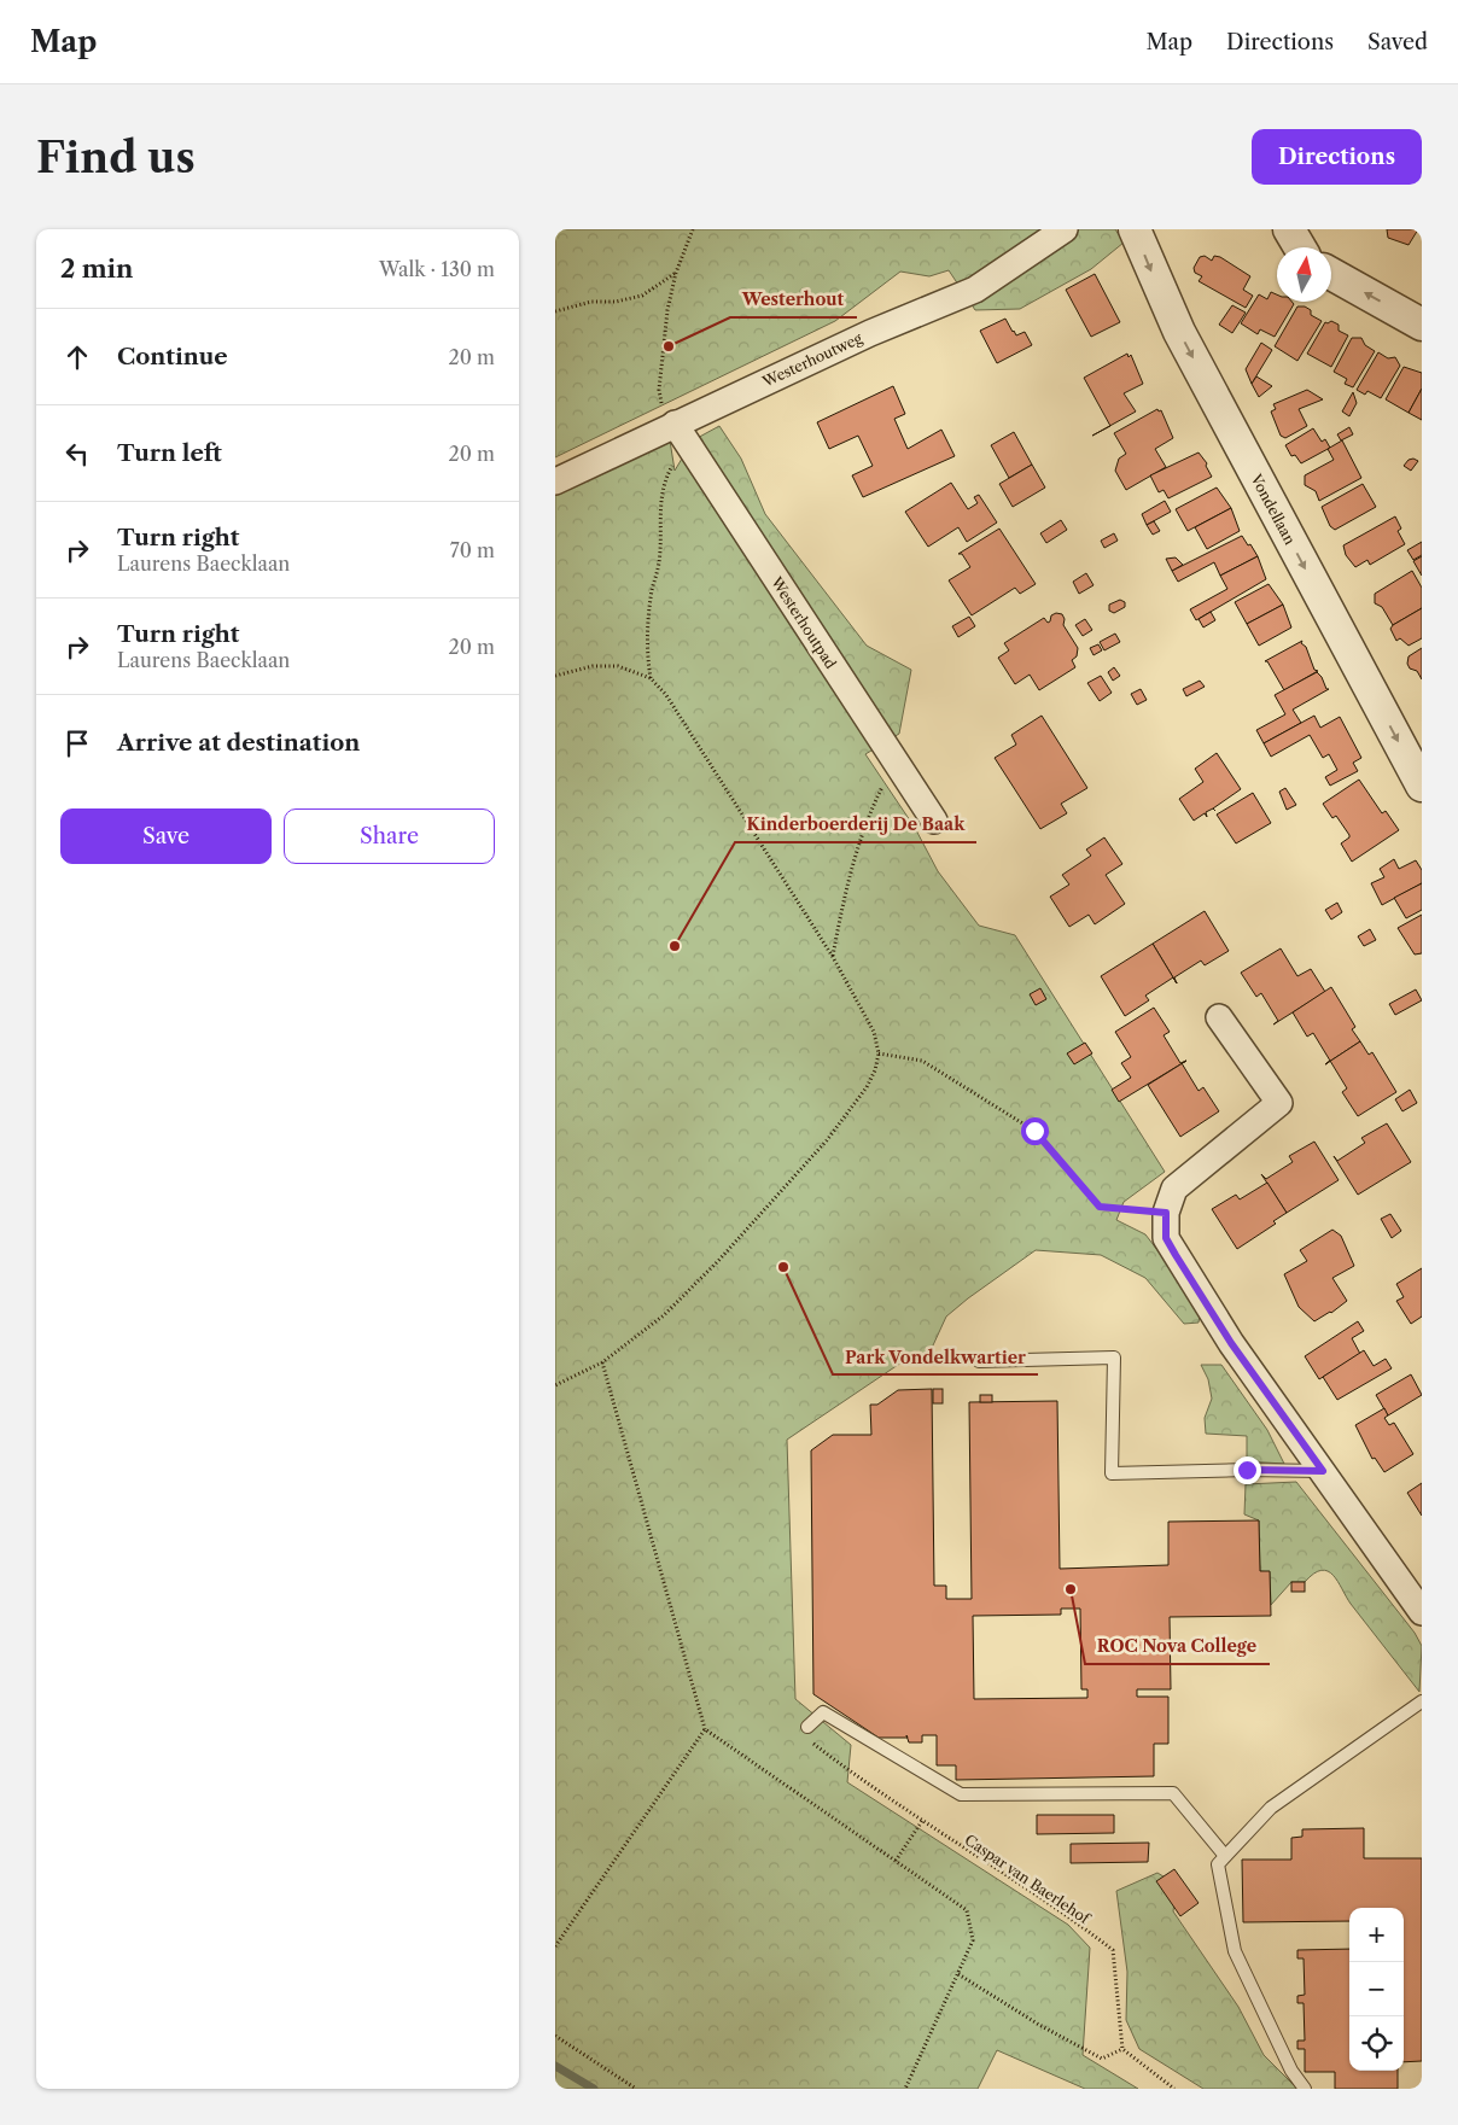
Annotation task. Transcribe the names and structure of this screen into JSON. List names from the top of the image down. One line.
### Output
{"streets":{"street":["Westerhoutweg","Vondellaan","Westerhoutpad"],"path":["Caspar van Baerlehof"]},"crossings":[["Westerhoutweg","Westerhoutpad"]],"one_way":["Vondellaan"],"places":["Westerhout","Kinderboerderij De Baak","Park Vondelkwartier","ROC Nova College"],"north":"top","page":{"header":"Map","nav":["Map","Directions","Saved"],"buttons":["Directions",["Save","Share"]],"title":"Find us","heading":["2 min","Walk · 130 m"],"list":[["Continue","20 m"],["Turn left","20 m"],["Turn right","Laurens Baecklaan","70 m"],["Turn right","Laurens Baecklaan","20 m"],"Arrive at destination"],"map_buttons":["+","−"]}}
